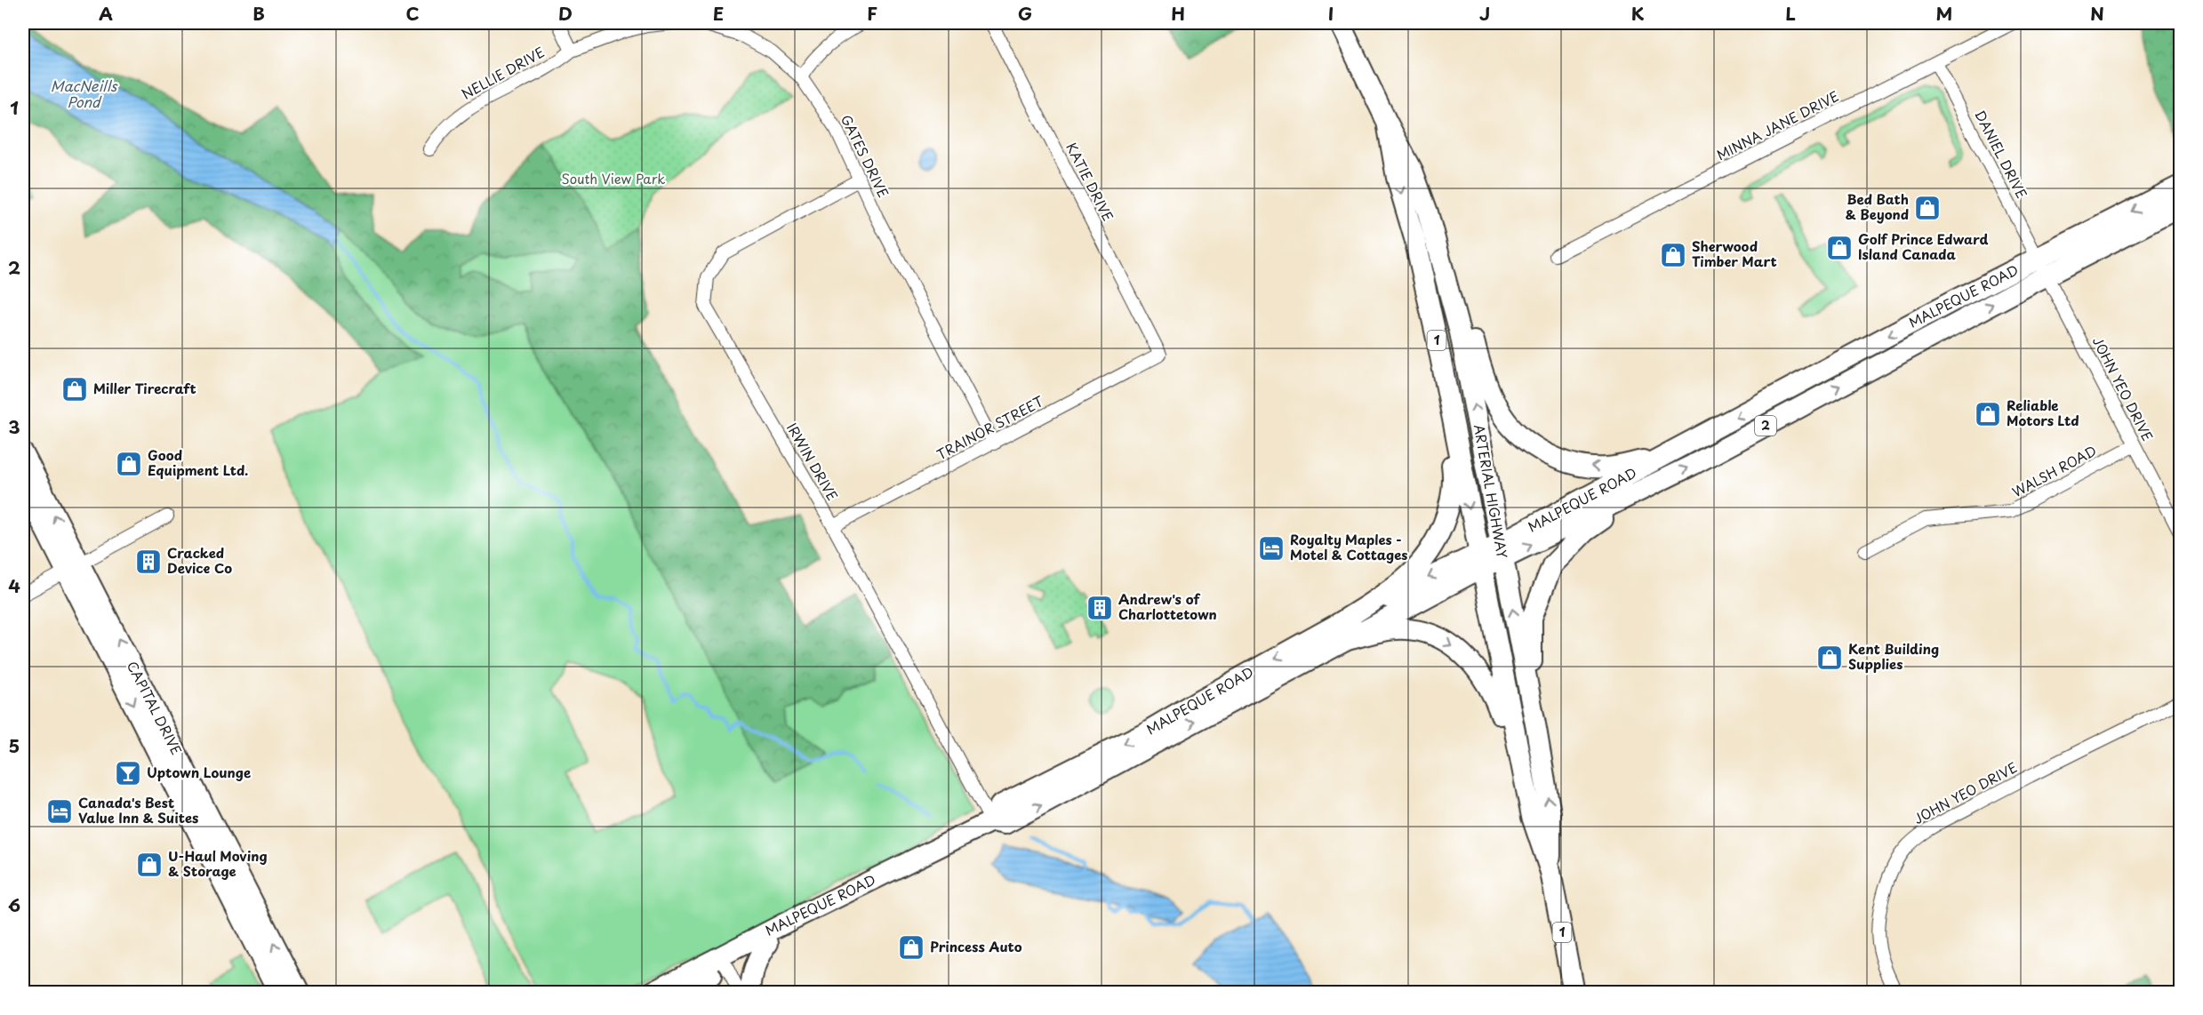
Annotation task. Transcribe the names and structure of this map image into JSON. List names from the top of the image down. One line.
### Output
{"streets":{"main road":["MALPEQUE ROAD","1","2","ARTERIAL HIGHWAY","CAPITAL DRIVE"],"street":["NELLIE DRIVE","MINNA JANE DRIVE","DANIEL DRIVE","GATES DRIVE","KATIE DRIVE","JOHN YEO DRIVE","TRAINOR STREET","IRWIN DRIVE","WALSH ROAD"]},"crossings":[["NELLIE DRIVE","GATES DRIVE"],["MINNA JANE DRIVE","DANIEL DRIVE"],["DANIEL DRIVE","MALPEQUE ROAD"],["DANIEL DRIVE","JOHN YEO DRIVE"],["GATES DRIVE","TRAINOR STREET"],["GATES DRIVE","IRWIN DRIVE"],["KATIE DRIVE","TRAINOR STREET"],["MALPEQUE ROAD","JOHN YEO DRIVE"],["MALPEQUE ROAD","IRWIN DRIVE"],["MALPEQUE ROAD","ARTERIAL HIGHWAY"],["JOHN YEO DRIVE","WALSH ROAD"],["TRAINOR STREET","IRWIN DRIVE"]],"water":["MacNeills Pond"],"parks":["South View Park"],"places":{"shop":["Bed Bath & Beyond","Golf Prince Edward Island Canada","Sherwood Timber Mart","Miller Tirecraft","Reliable Motors Ltd","Good Equipment Ltd.","Kent Building Supplies","U-Haul Moving & Storage","Princess Auto"],"hotel":["Royalty Maples - Motel & Cottages","Canada's Best Value Inn & Suites"],"building":["Cracked Device Co","Andrew's of Charlottetown"],"bar":["Uptown Lounge"]},"grid":{"columns":["A","B","C","D","E","F","G","H","I","J","K","L","M","N"],"rows":["1","2","3","4","5","6"]}}
